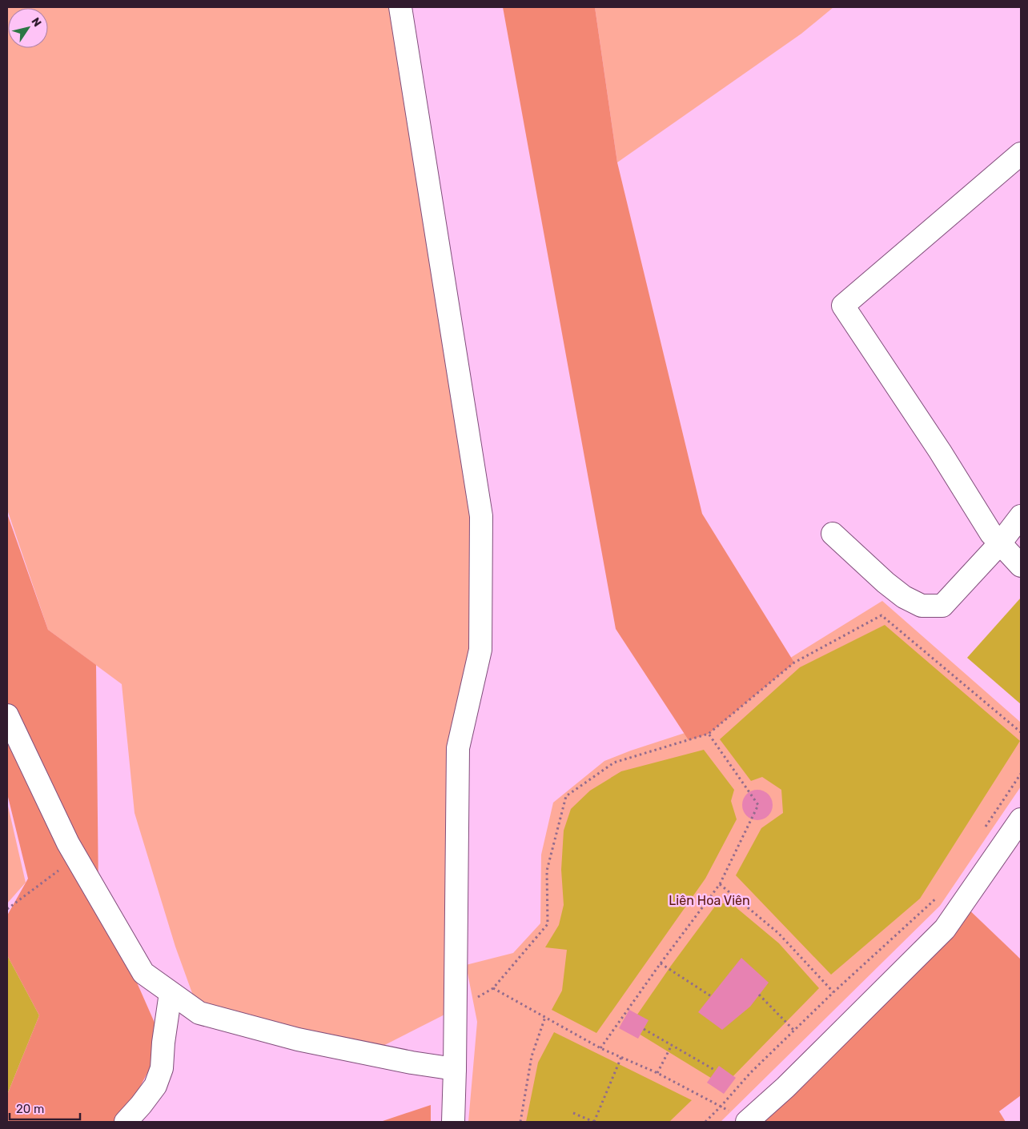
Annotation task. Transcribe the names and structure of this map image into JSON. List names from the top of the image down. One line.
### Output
{"parks":["Liên Hoa Viên"],"scale_bar":"20 m","north":"top right"}
